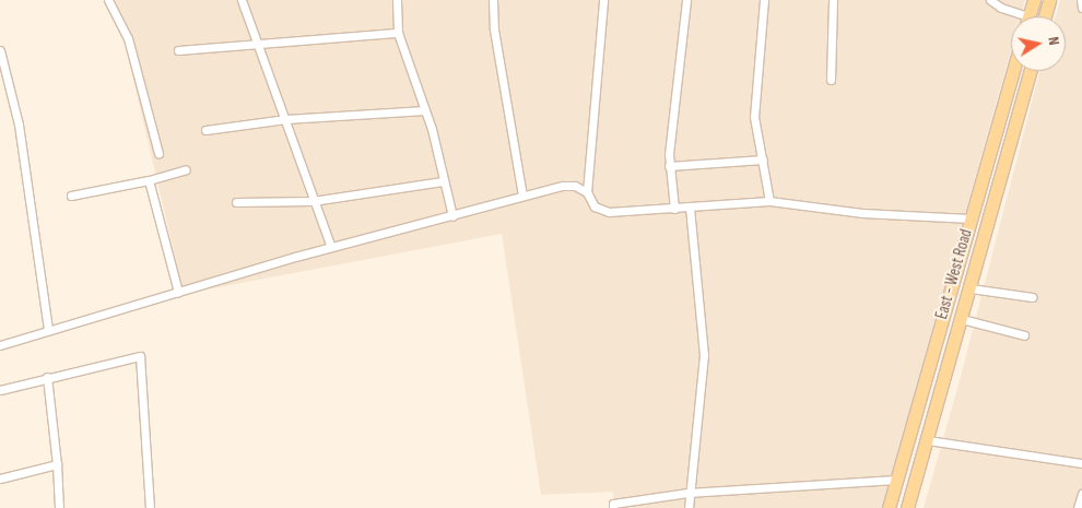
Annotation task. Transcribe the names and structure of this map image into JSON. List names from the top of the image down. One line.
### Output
{"streets":{"main road":["East - West Road"]},"north":"right"}
